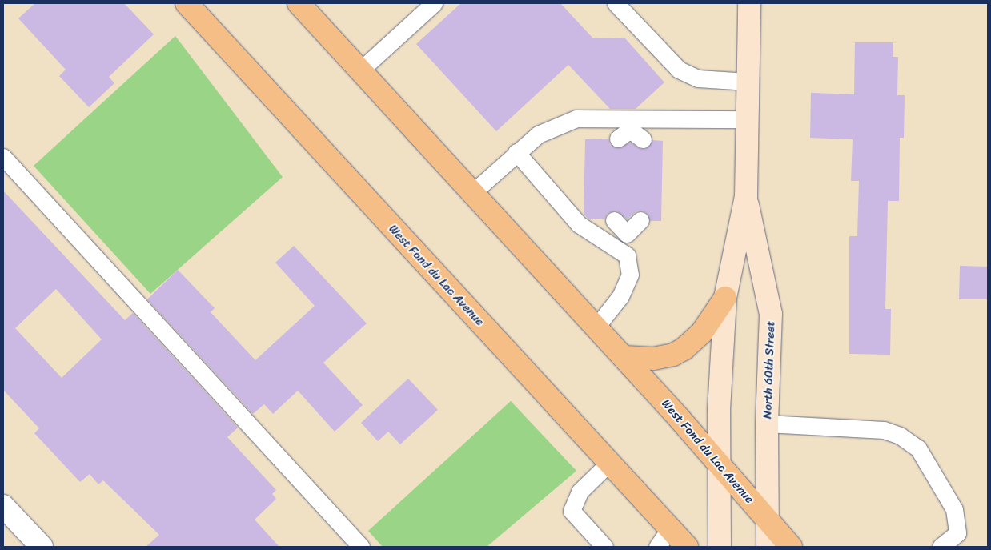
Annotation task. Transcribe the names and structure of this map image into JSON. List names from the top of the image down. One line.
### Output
{"streets":{"main road":["West Fond du Lac Avenue","North 60th Street"]},"crossings":[["West Fond du Lac Avenue","North 60th Street"]]}
